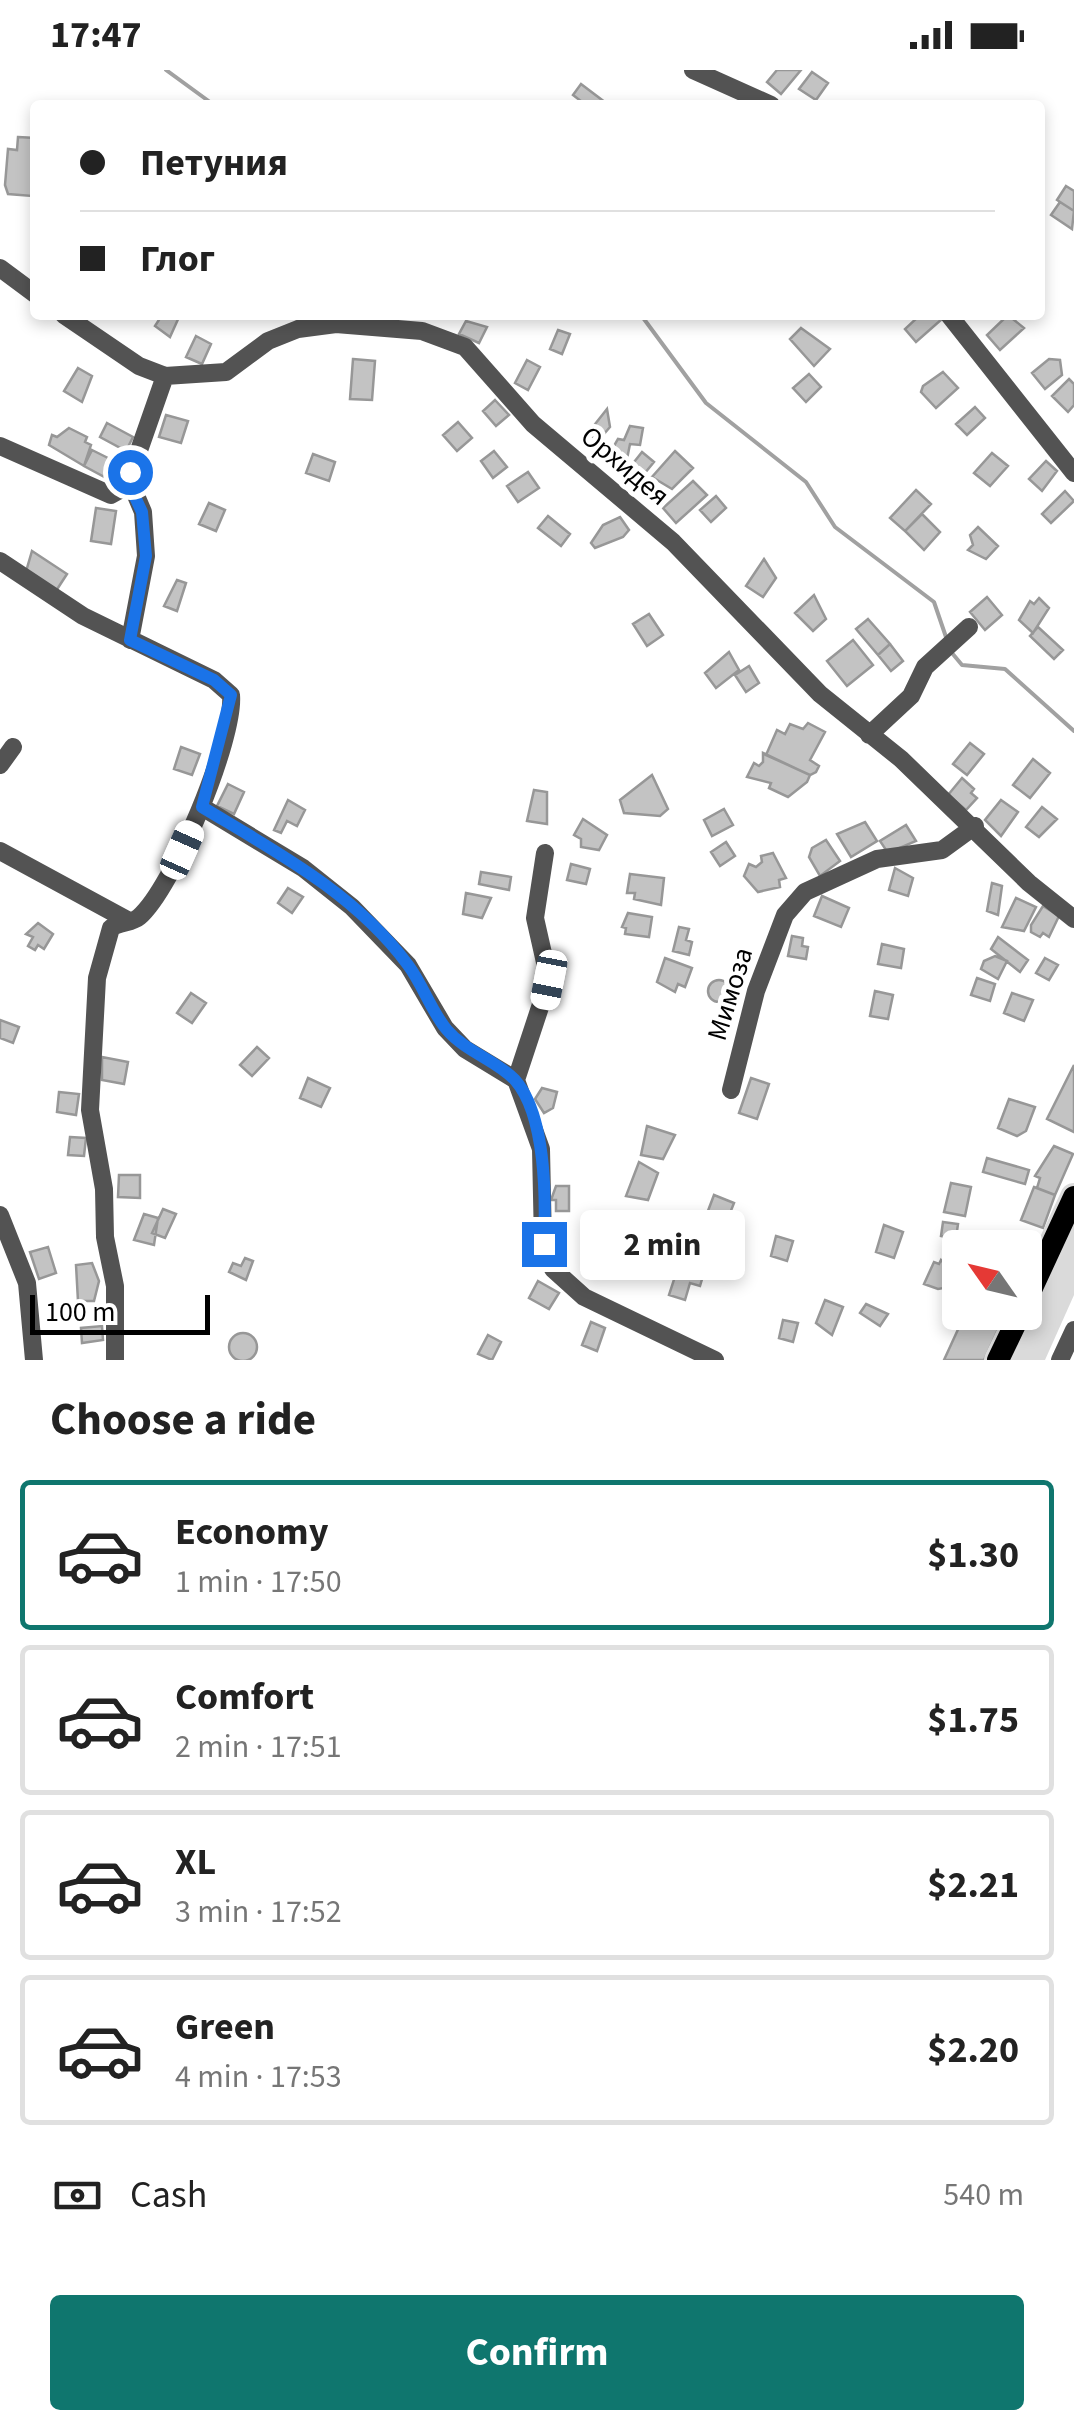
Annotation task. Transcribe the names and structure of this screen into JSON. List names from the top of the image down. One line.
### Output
{"streets":{"street":["Орхидея","Мимоза"]},"crossings":[["Орхидея","Мимоза"]],"scale_bar":"100 m","north":"top left","page":{"status":"17:47","banner":["Петуния","Глог"],"bubble":"2 min","scale":"100 m","heading":"Choose a ride","list":[{"name":"Economy","note":"1 min · 17:50","value":"$1.30"},{"name":"Comfort","note":"2 min · 17:51","value":"$1.75"},{"name":"XL","note":"3 min · 17:52","value":"$2.21"},{"name":"Green","note":"4 min · 17:53","value":"$2.20"}],"pay":["Cash","540 m"],"buttons":"Confirm"}}
